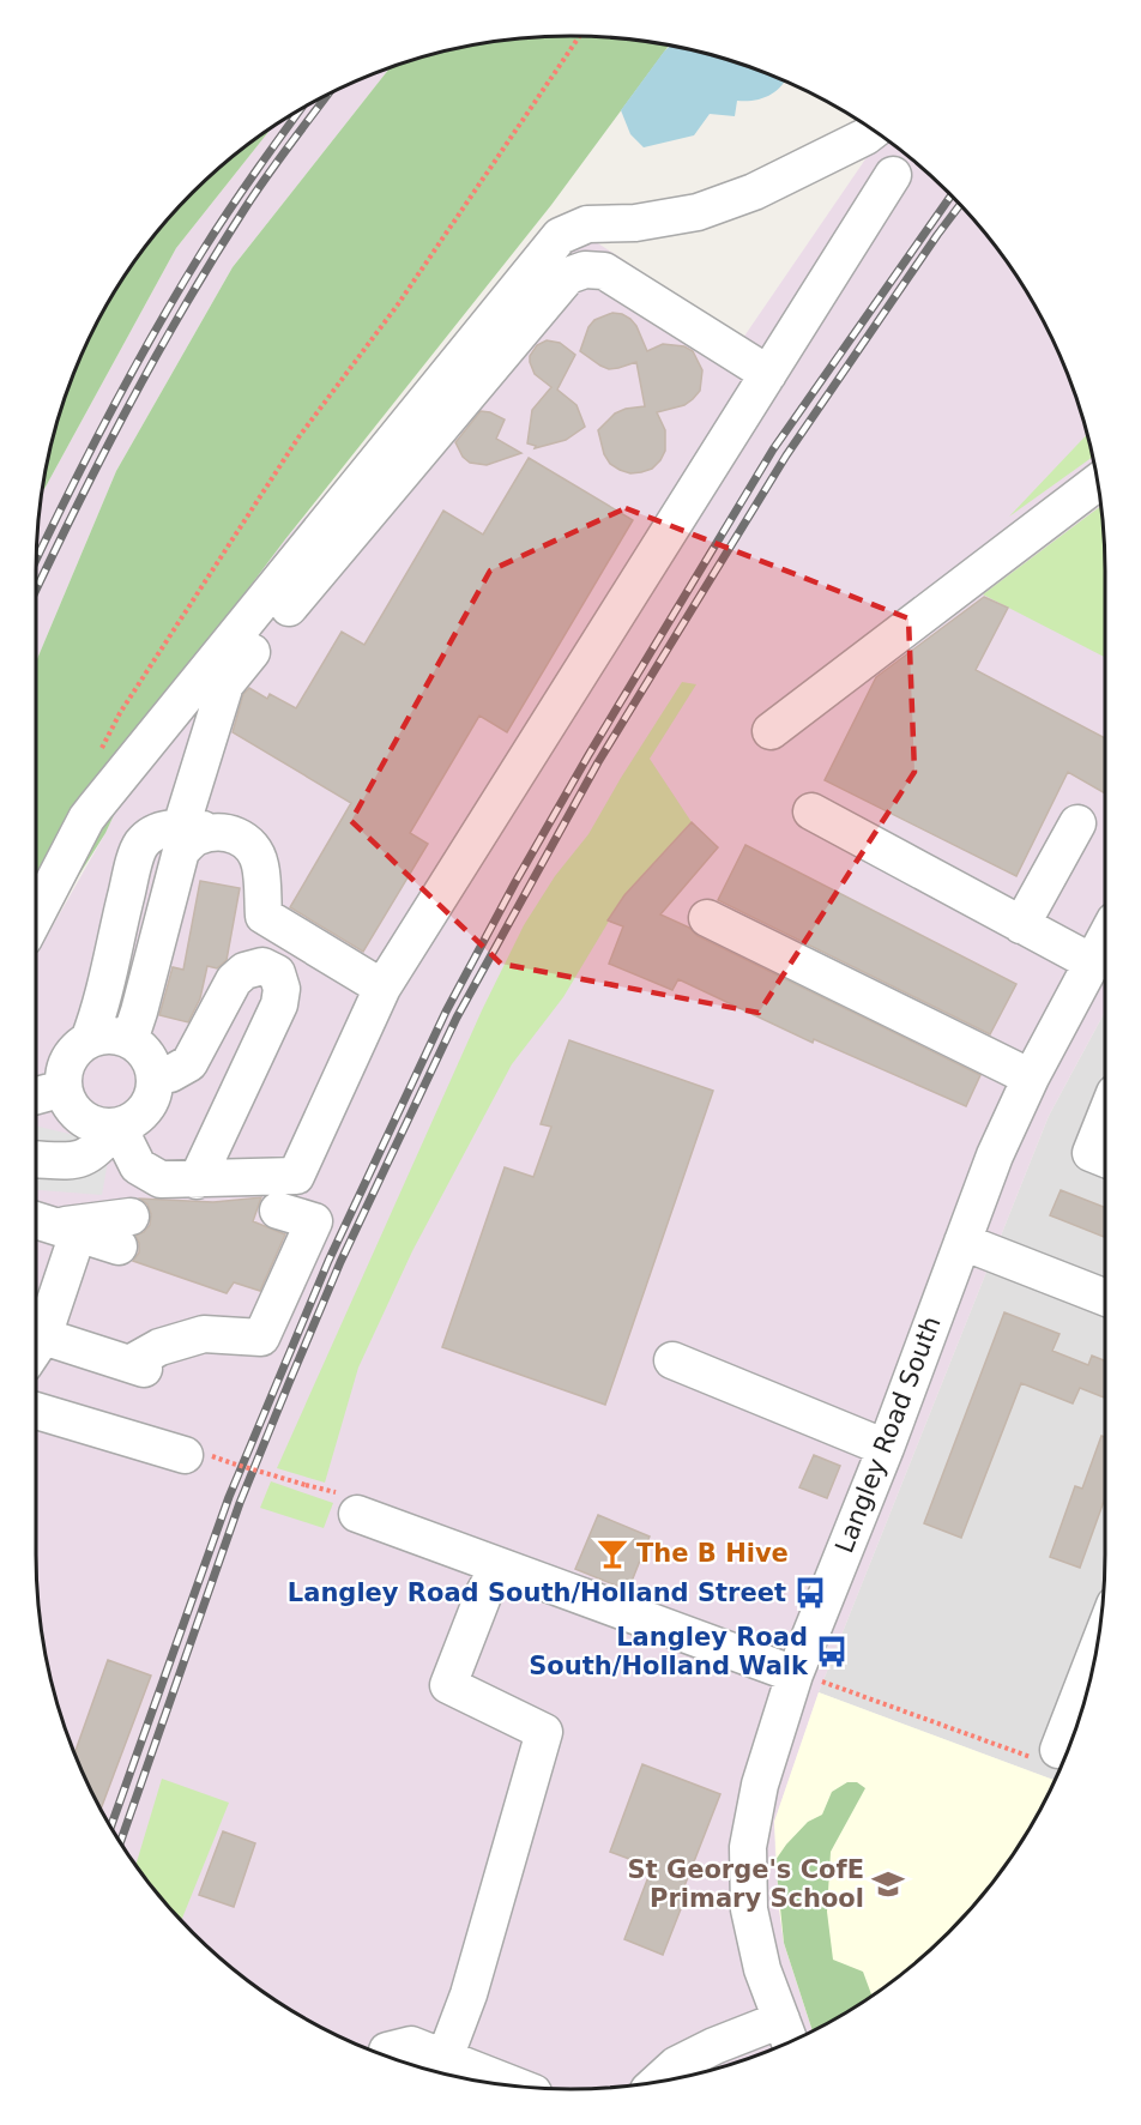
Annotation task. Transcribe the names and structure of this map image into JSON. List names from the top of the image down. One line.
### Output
{"streets":{"street":["Langley Road South"]},"places":{"bar":["The B Hive"],"bus stop":["Langley Road South/Holland Street","Langley Road South/Holland Walk"],"school or university":["St George's CofE Primary School"]}}
